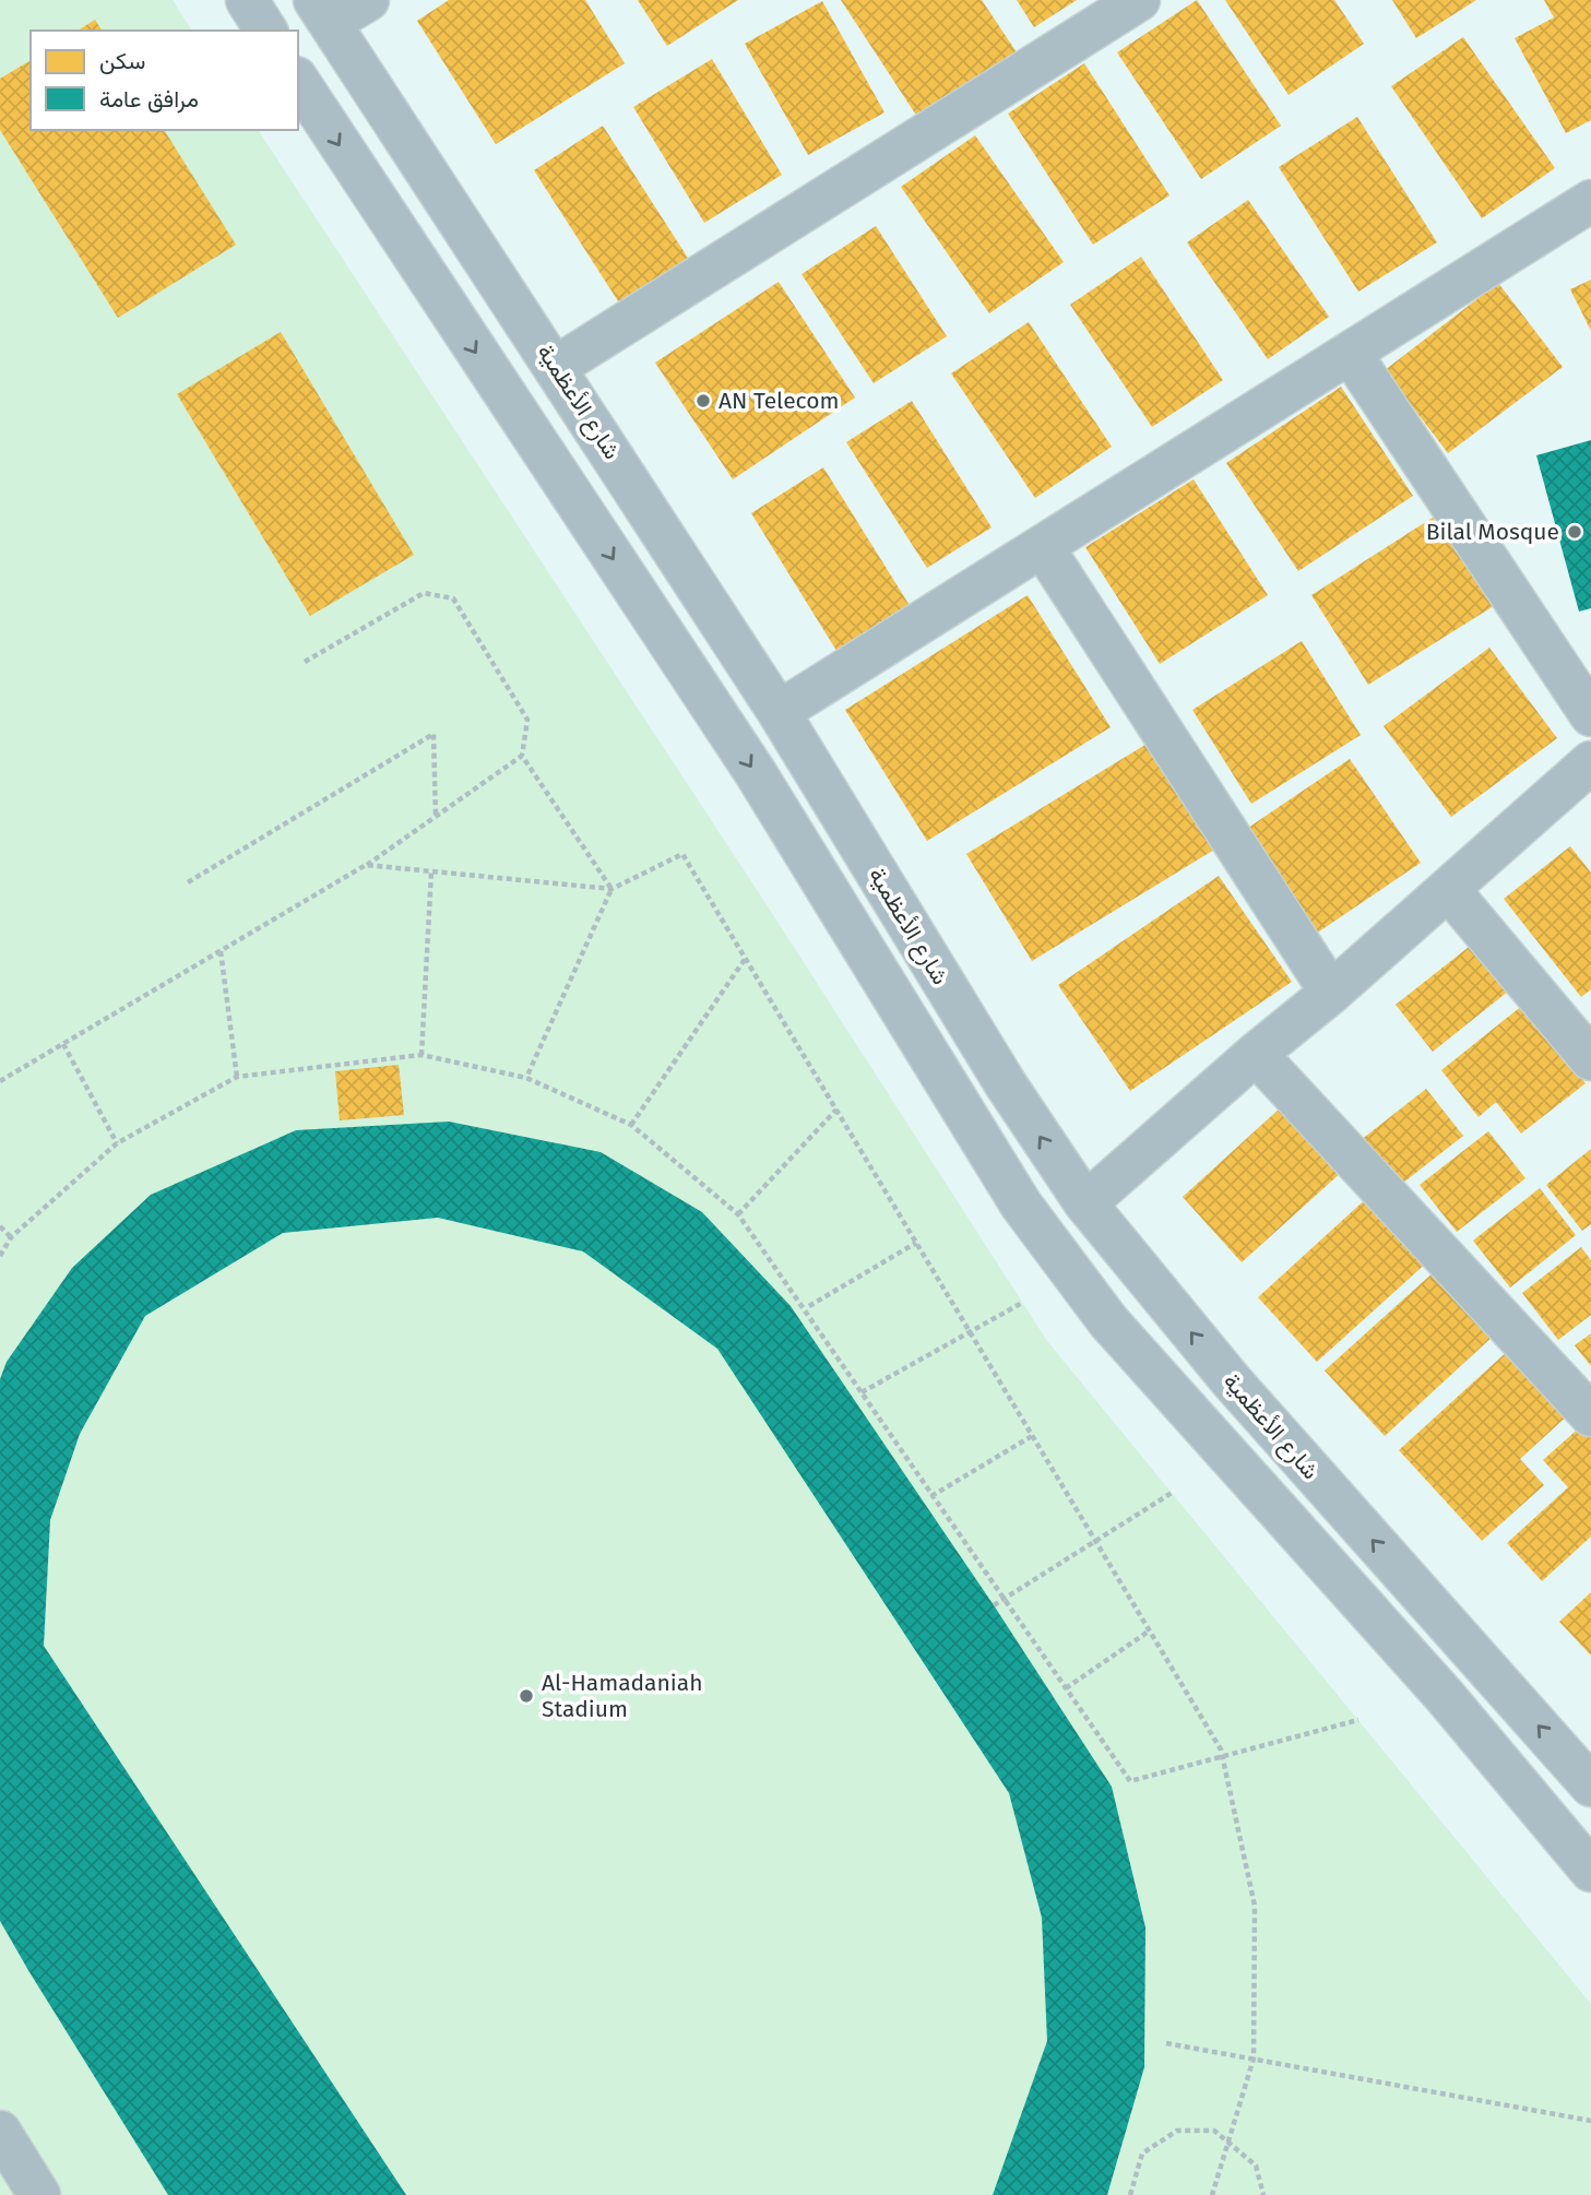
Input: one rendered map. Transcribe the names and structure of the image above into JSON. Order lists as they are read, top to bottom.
{
  "streets": {
    "street": ["شارع الأعظمية"]
  },
  "places": ["AN Telecom", "Bilal Mosque", "Al-Hamadaniah Stadium"],
  "legend": ["سكن", "مرافق عامة"]
}
